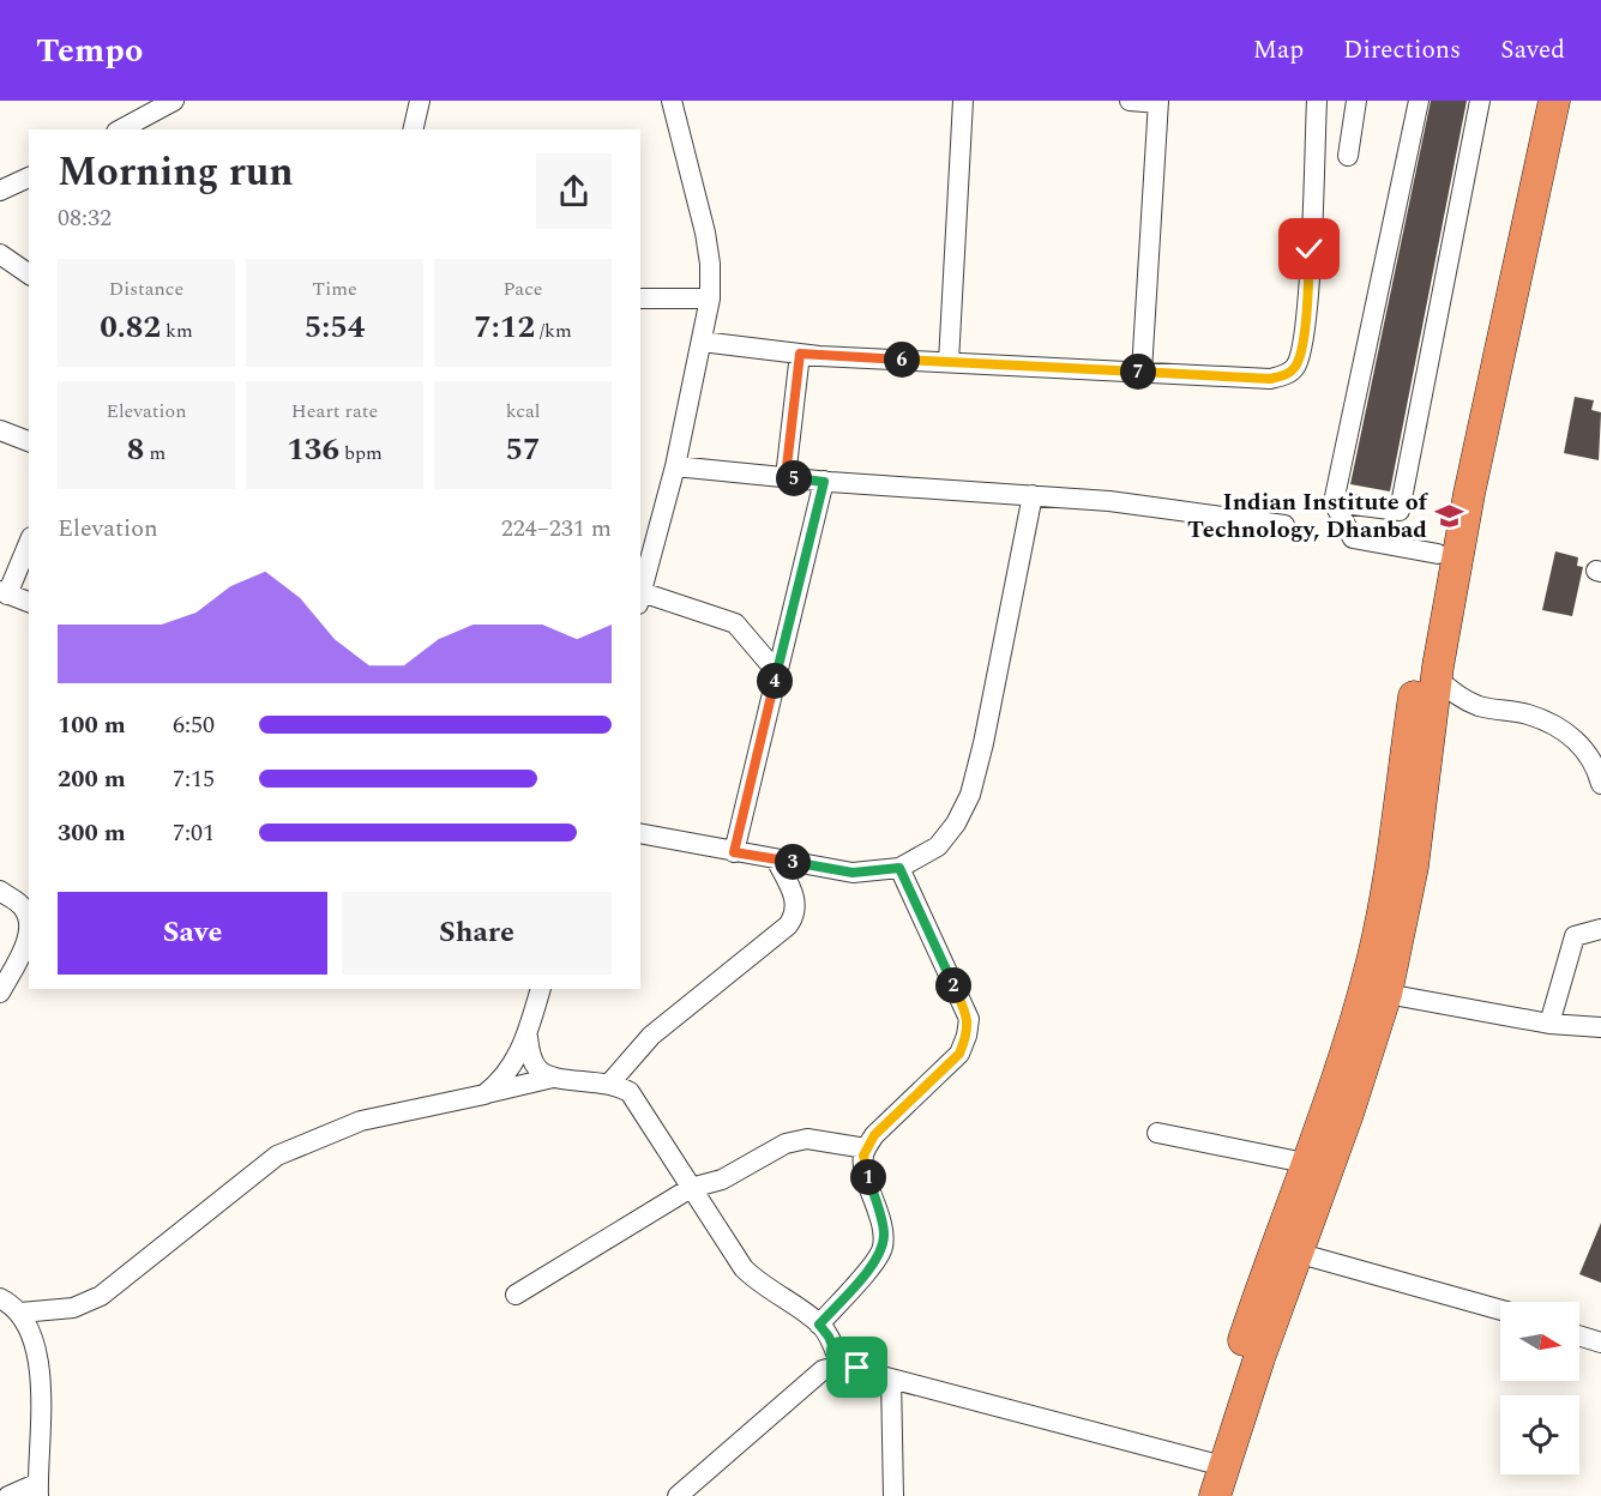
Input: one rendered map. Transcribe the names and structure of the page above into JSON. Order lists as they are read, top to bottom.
{
  "places": {
    "school or university": ["Indian Institute of Technology, Dhanbad"]
  },
  "north": "right",
  "page": {
    "header": "Tempo",
    "nav": ["Map", "Directions", "Saved"],
    "heading": ["Morning run", "08:32"],
    "stats": [
      ["Distance", "0.82 km"],
      ["Time", "5:54"],
      ["Pace", "7:12 /km"],
      ["Elevation", "8 m"],
      ["Heart rate", "136 bpm"],
      ["kcal", "57"]
    ],
    "pins": [
      "6",
      "7",
      "5",
      "4",
      "3",
      "2",
      "1"
    ],
    "chart": ["Elevation", "224–231 m"],
    "list": [
      {
        "name": "100 m",
        "note": "6:50"
      },
      {
        "name": "200 m",
        "note": "7:15"
      },
      {
        "name": "300 m",
        "note": "7:01"
      }
    ],
    "buttons": ["Save", "Share"]
  }
}
